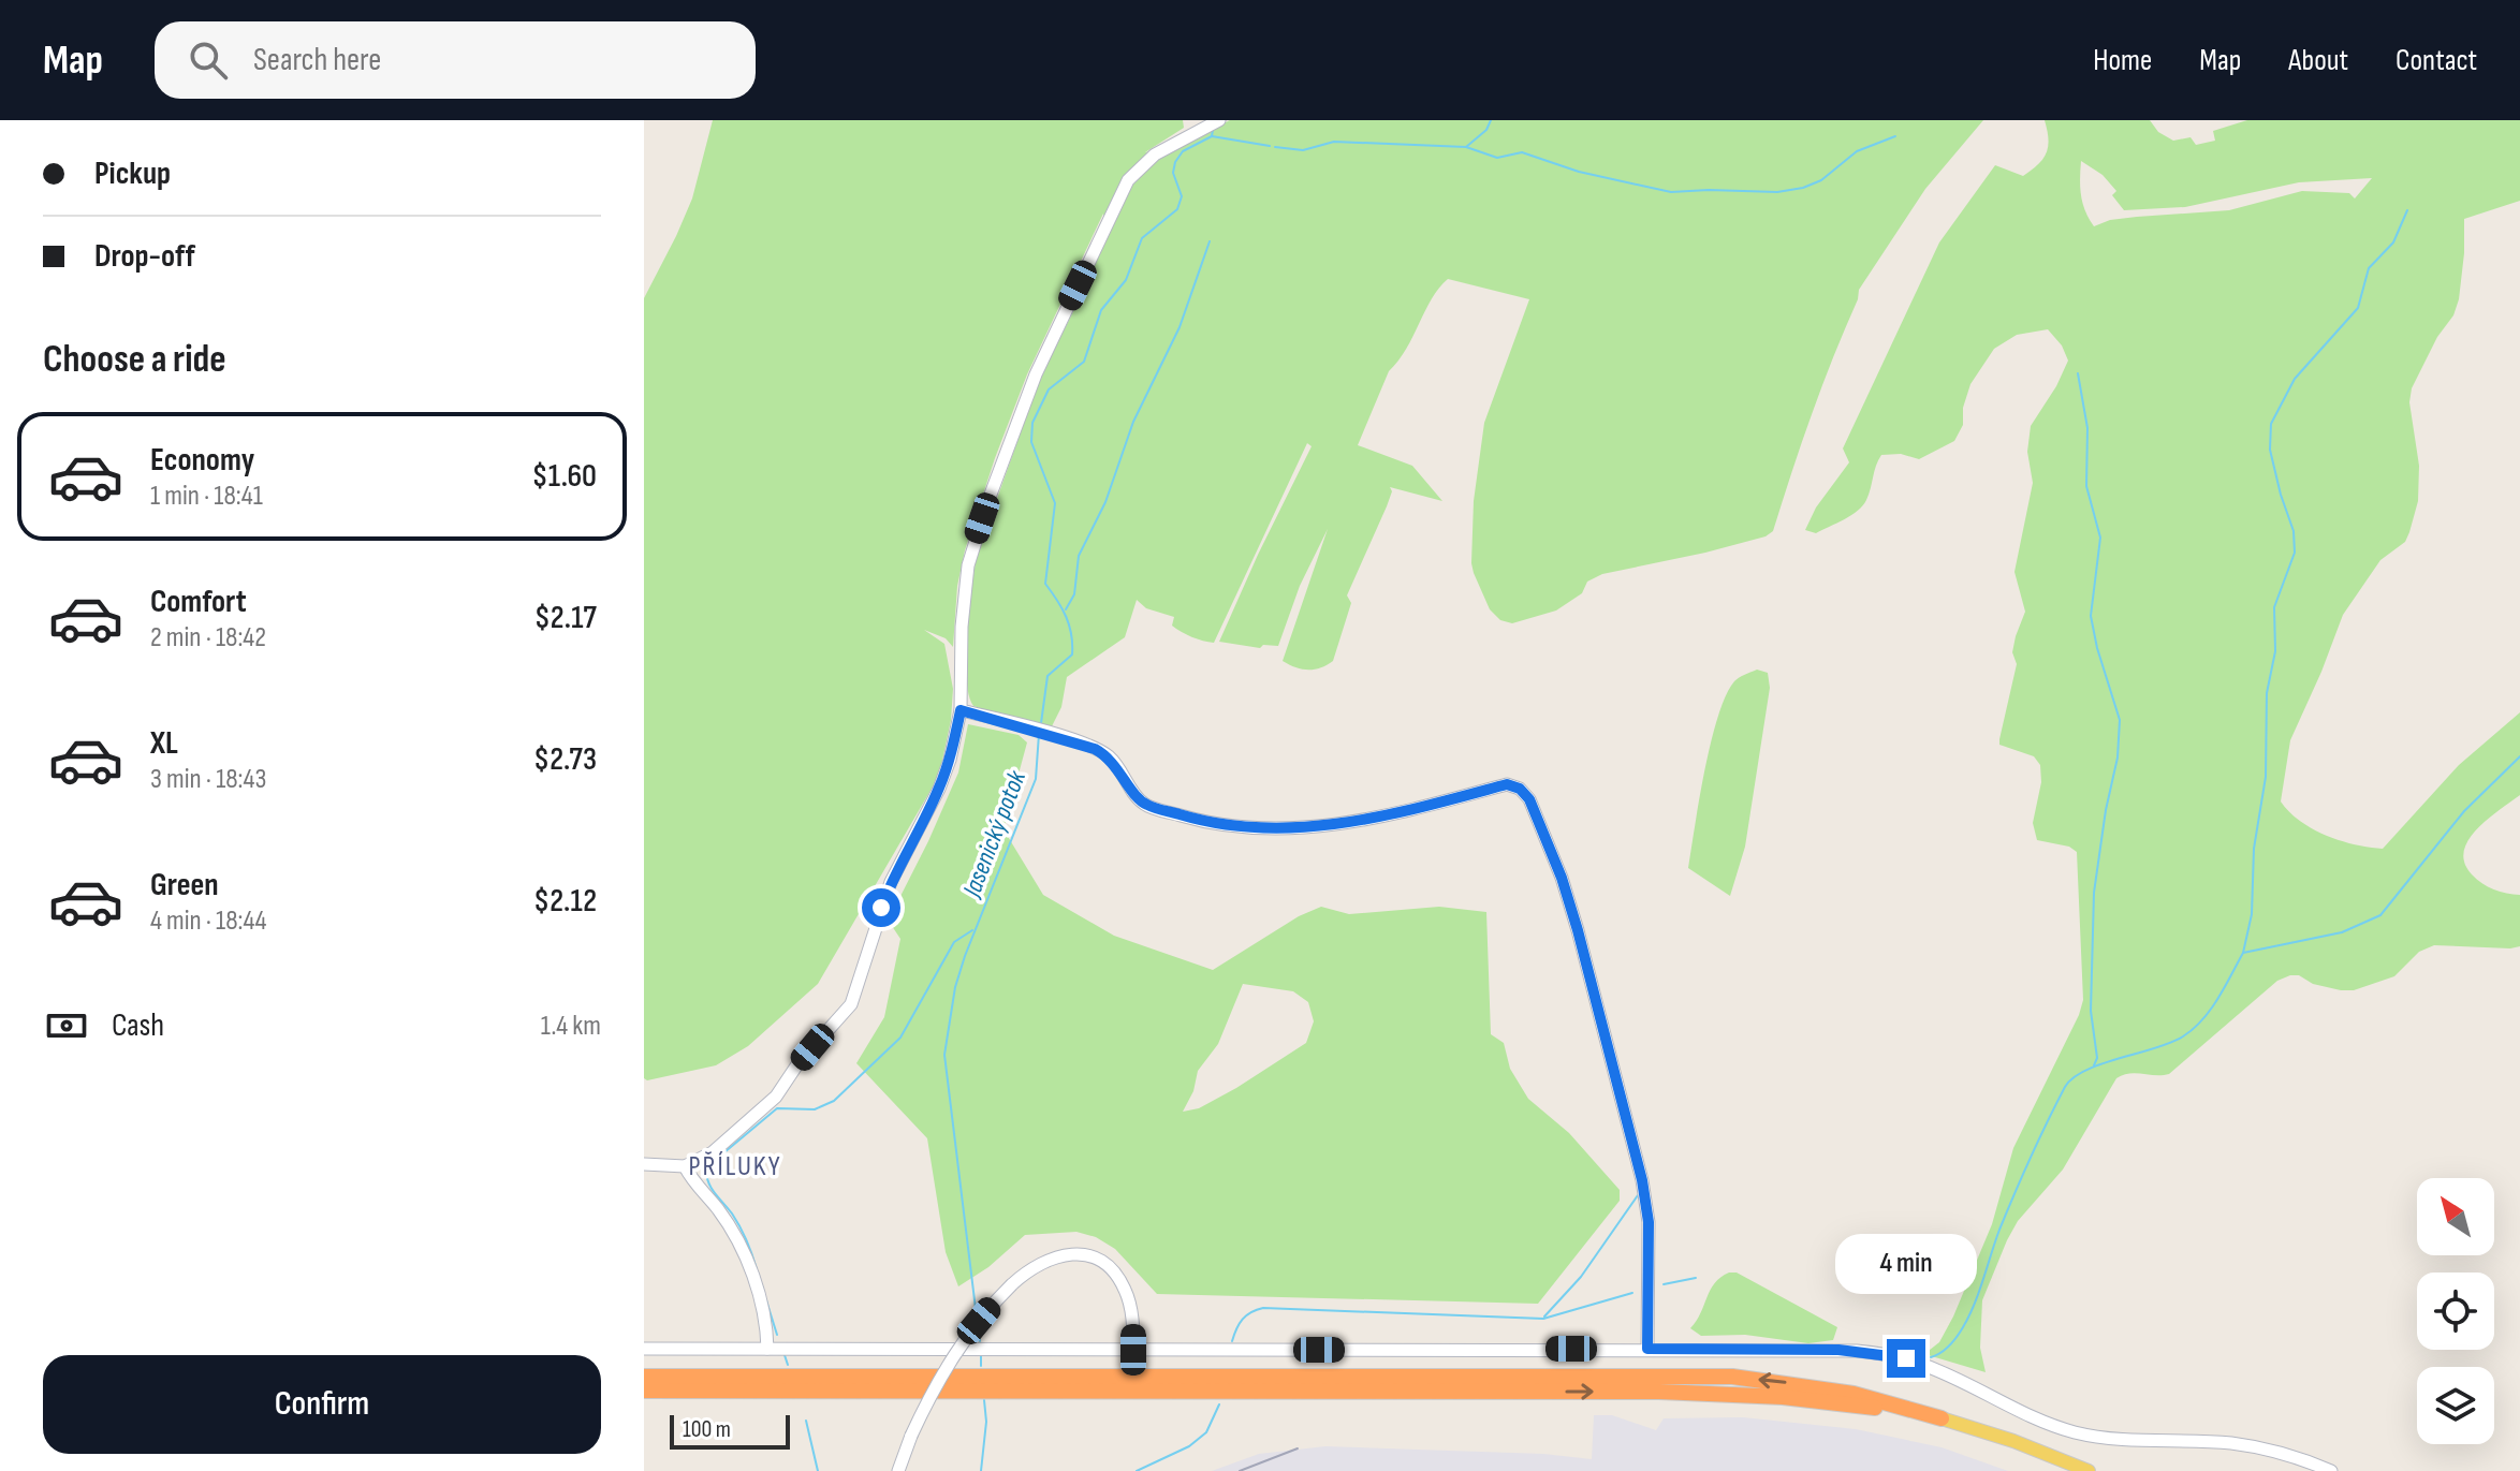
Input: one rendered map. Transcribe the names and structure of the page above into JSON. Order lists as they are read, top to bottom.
{
  "districts": ["PŘÍLUKY"],
  "water": ["Jasenický potok"],
  "scale_bar": "100 m",
  "north": "top left",
  "page": {
    "header": "Map",
    "search": "Search here",
    "nav": [
      "Home",
      "Map",
      "About",
      "Contact"
    ],
    "banner": ["Pickup", "Drop-off"],
    "heading": "Choose a ride",
    "list": [
      {
        "name": "Economy",
        "note": "1 min · 18:41",
        "value": "$1.60"
      },
      {
        "name": "Comfort",
        "note": "2 min · 18:42",
        "value": "$2.17"
      },
      {
        "name": "XL",
        "note": "3 min · 18:43",
        "value": "$2.73"
      },
      {
        "name": "Green",
        "note": "4 min · 18:44",
        "value": "$2.12"
      }
    ],
    "pay": ["Cash", "1.4 km"],
    "bubble": "4 min",
    "buttons": "Confirm",
    "scale": "100 m"
  }
}
